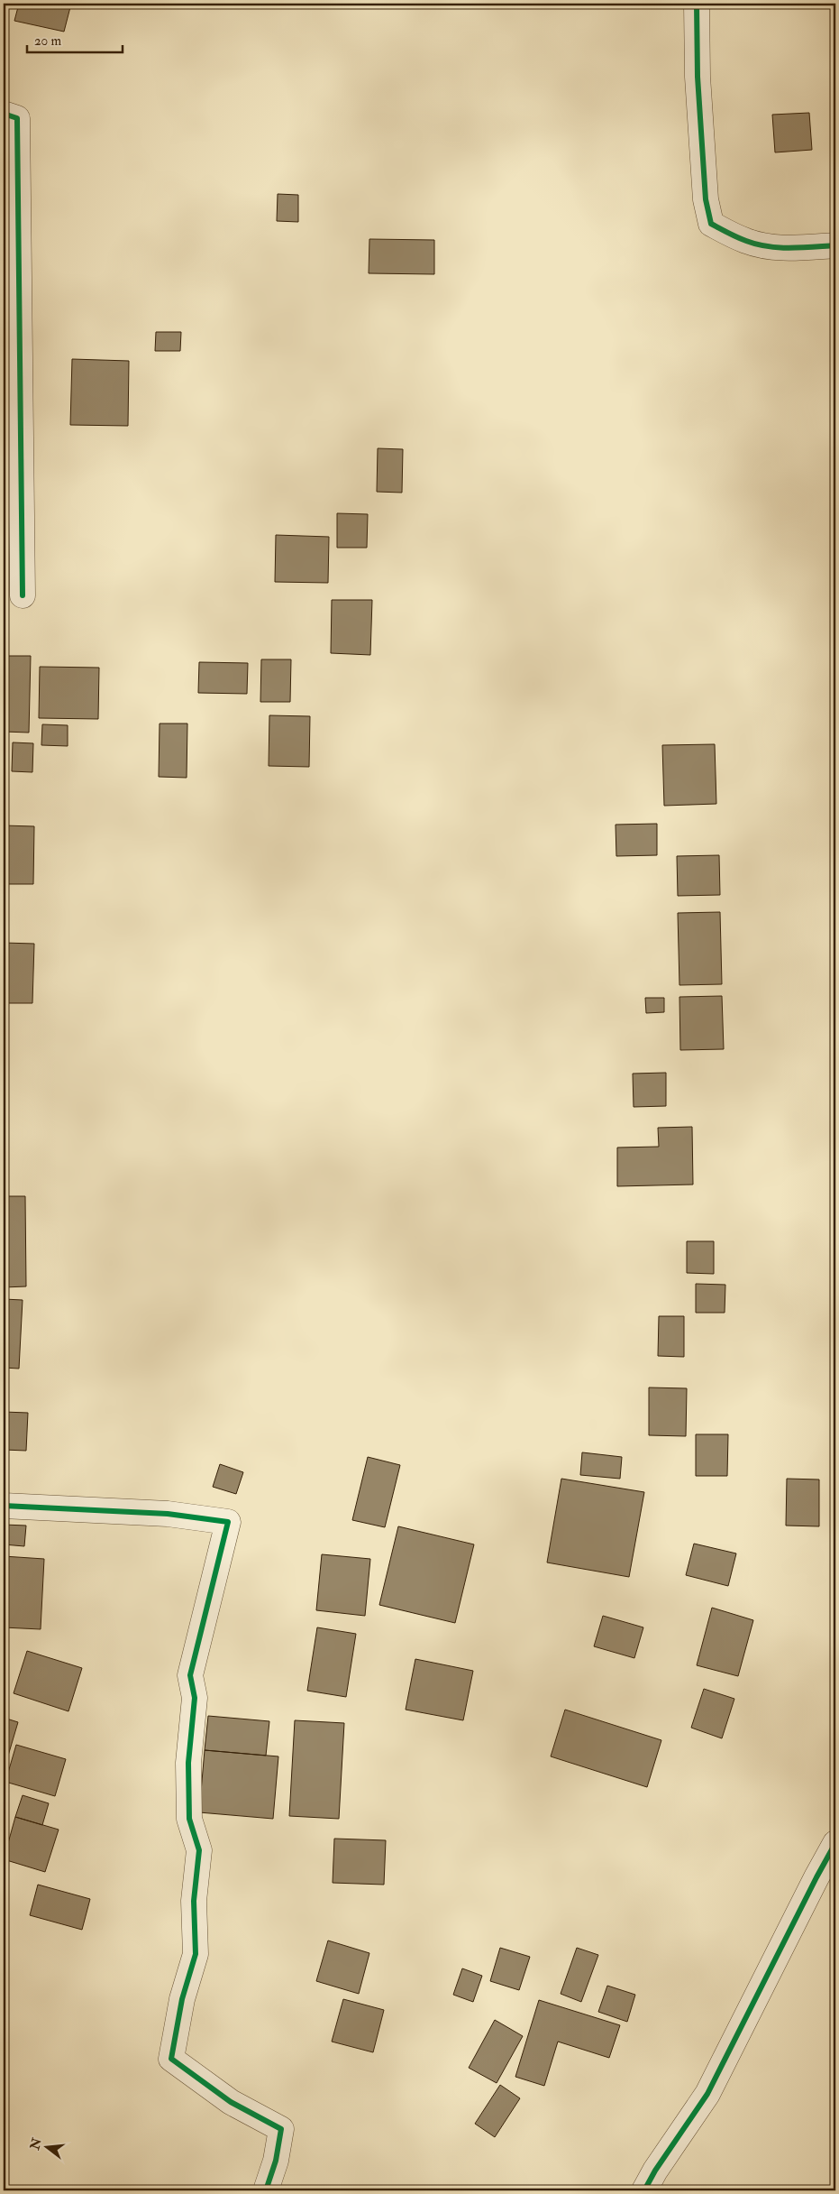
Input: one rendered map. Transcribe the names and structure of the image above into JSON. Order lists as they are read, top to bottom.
{
  "scale_bar": "20 m",
  "north": "left"
}
